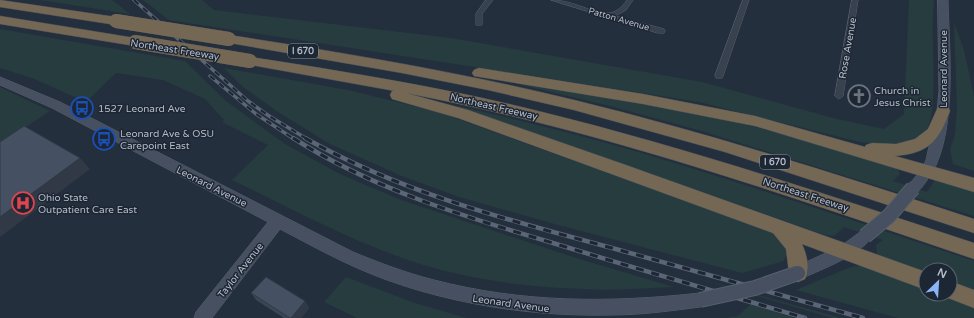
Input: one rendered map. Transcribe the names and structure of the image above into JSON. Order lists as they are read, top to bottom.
{
  "streets": {
    "highway": ["Northeast Freeway", "I 670"],
    "main road": ["Leonard Avenue", "Taylor Avenue"],
    "street": ["Patton Avenue", "Rose Avenue"]
  },
  "crossings": [
    ["Leonard Avenue", "Taylor Avenue"]
  ],
  "places": {
    "church": ["Church in Jesus Christ"],
    "bus stop": ["1527 Leonard Ave", "Leonard Ave & OSU Carepoint East"],
    "hospital": ["Ohio State Outpatient Care East"]
  },
  "north": "top right"
}
